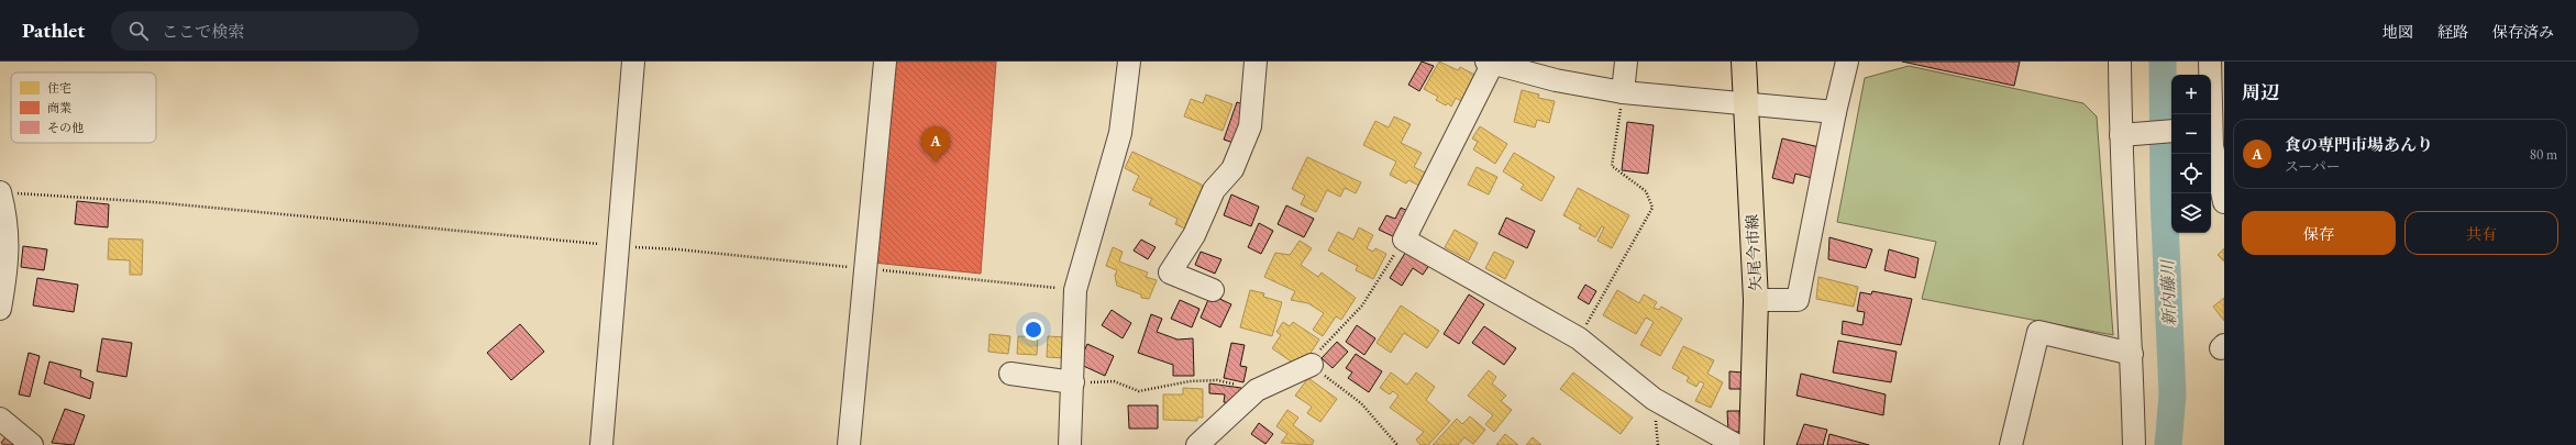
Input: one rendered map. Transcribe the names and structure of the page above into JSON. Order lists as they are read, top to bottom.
{
  "streets": {
    "main road": ["矢尾今市線"]
  },
  "water": ["新内藤川"],
  "legend": ["住宅", "商業", "その他"],
  "page": {
    "header": "Pathlet",
    "search": "ここで検索",
    "nav": ["地図", "経路", "保存済み"],
    "heading": "周辺",
    "map_buttons": ["+", "−"],
    "list": [
      {
        "mark": "A",
        "name": "食の専門市場あんり",
        "note": "スーパー",
        "value": "80 m"
      }
    ],
    "pins": "A",
    "buttons": ["保存", "共有"]
  }
}
